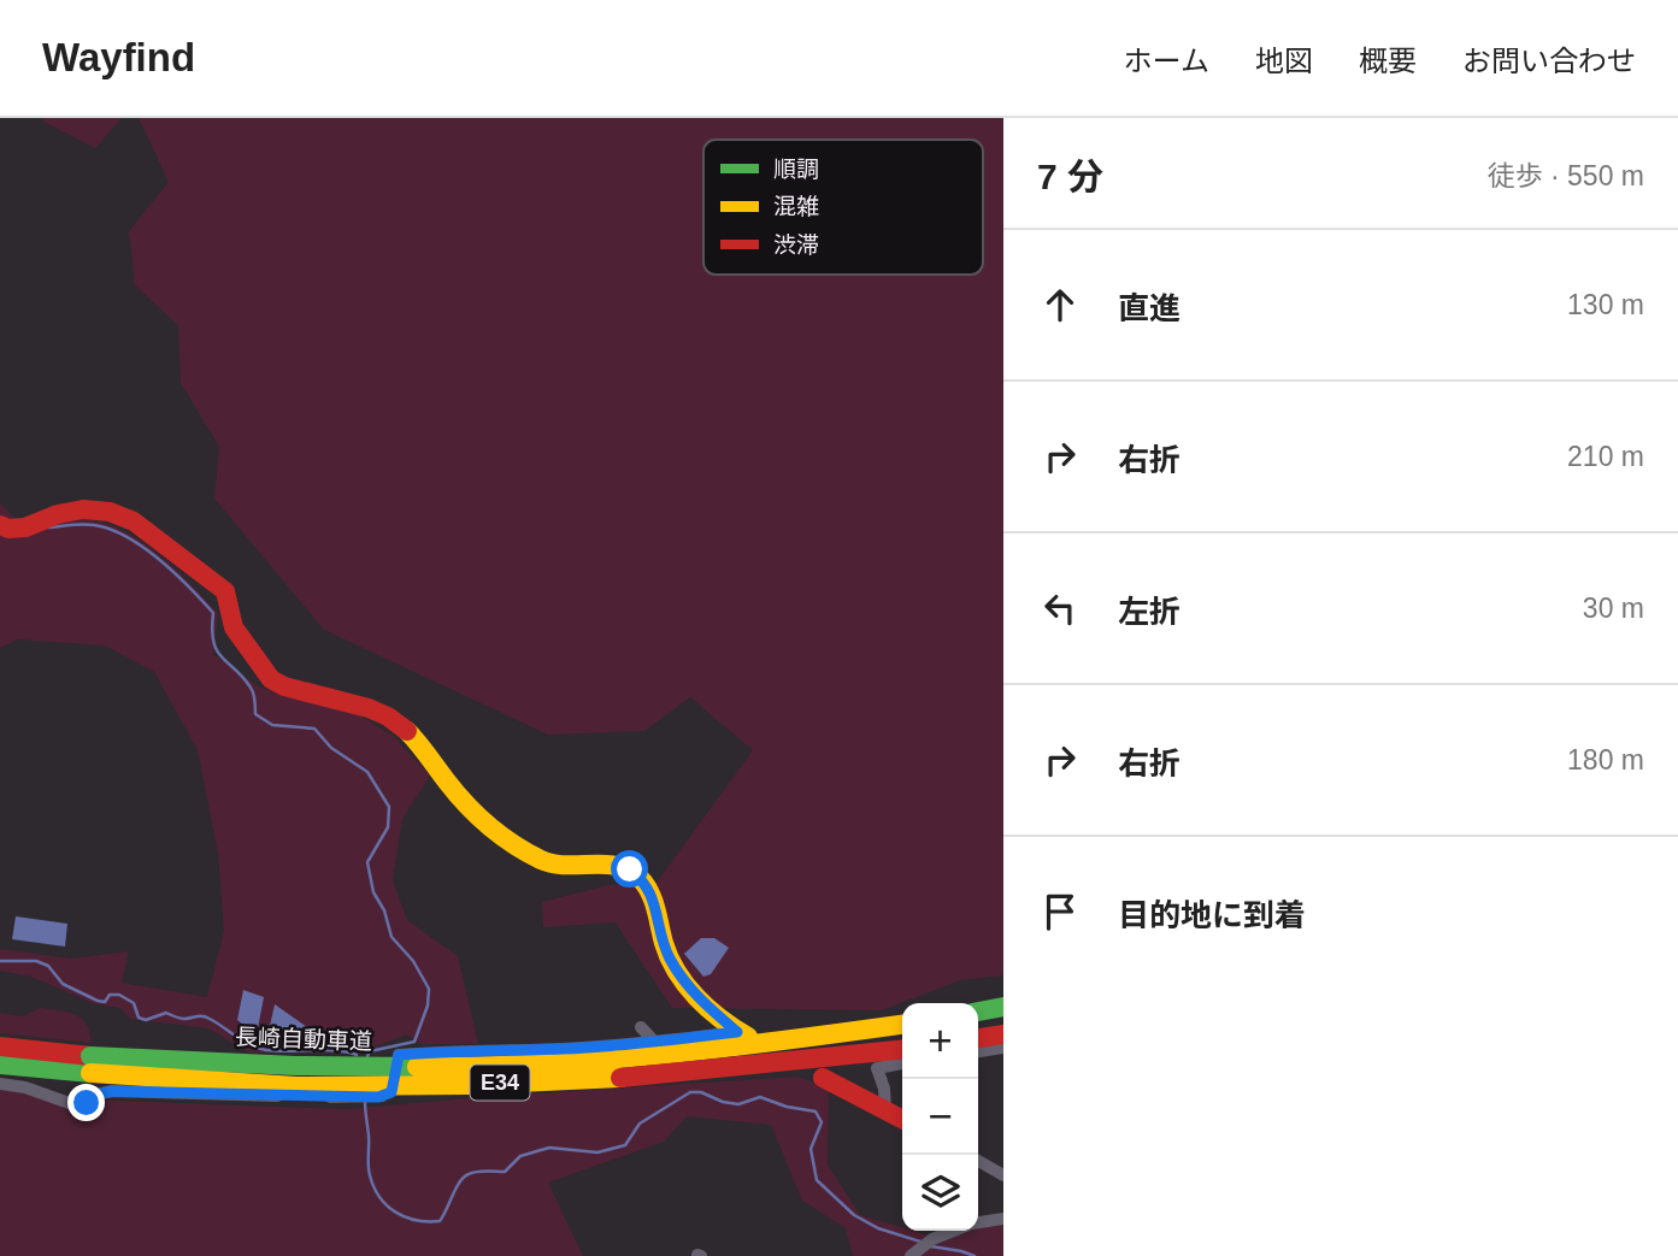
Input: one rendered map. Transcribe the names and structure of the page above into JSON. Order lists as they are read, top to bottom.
{
  "streets": {
    "main road": ["長崎自動車道", "E34"]
  },
  "legend": ["順調", "混雑", "渋滞"],
  "page": {
    "header": "Wayfind",
    "nav": [
      "ホーム",
      "地図",
      "概要",
      "お問い合わせ"
    ],
    "heading": ["7 分", "徒歩 · 550 m"],
    "list": [
      ["直進", "130 m"],
      ["右折", "210 m"],
      ["左折", "30 m"],
      ["右折", "180 m"],
      "目的地に到着"
    ],
    "map_buttons": ["+", "−"]
  }
}
